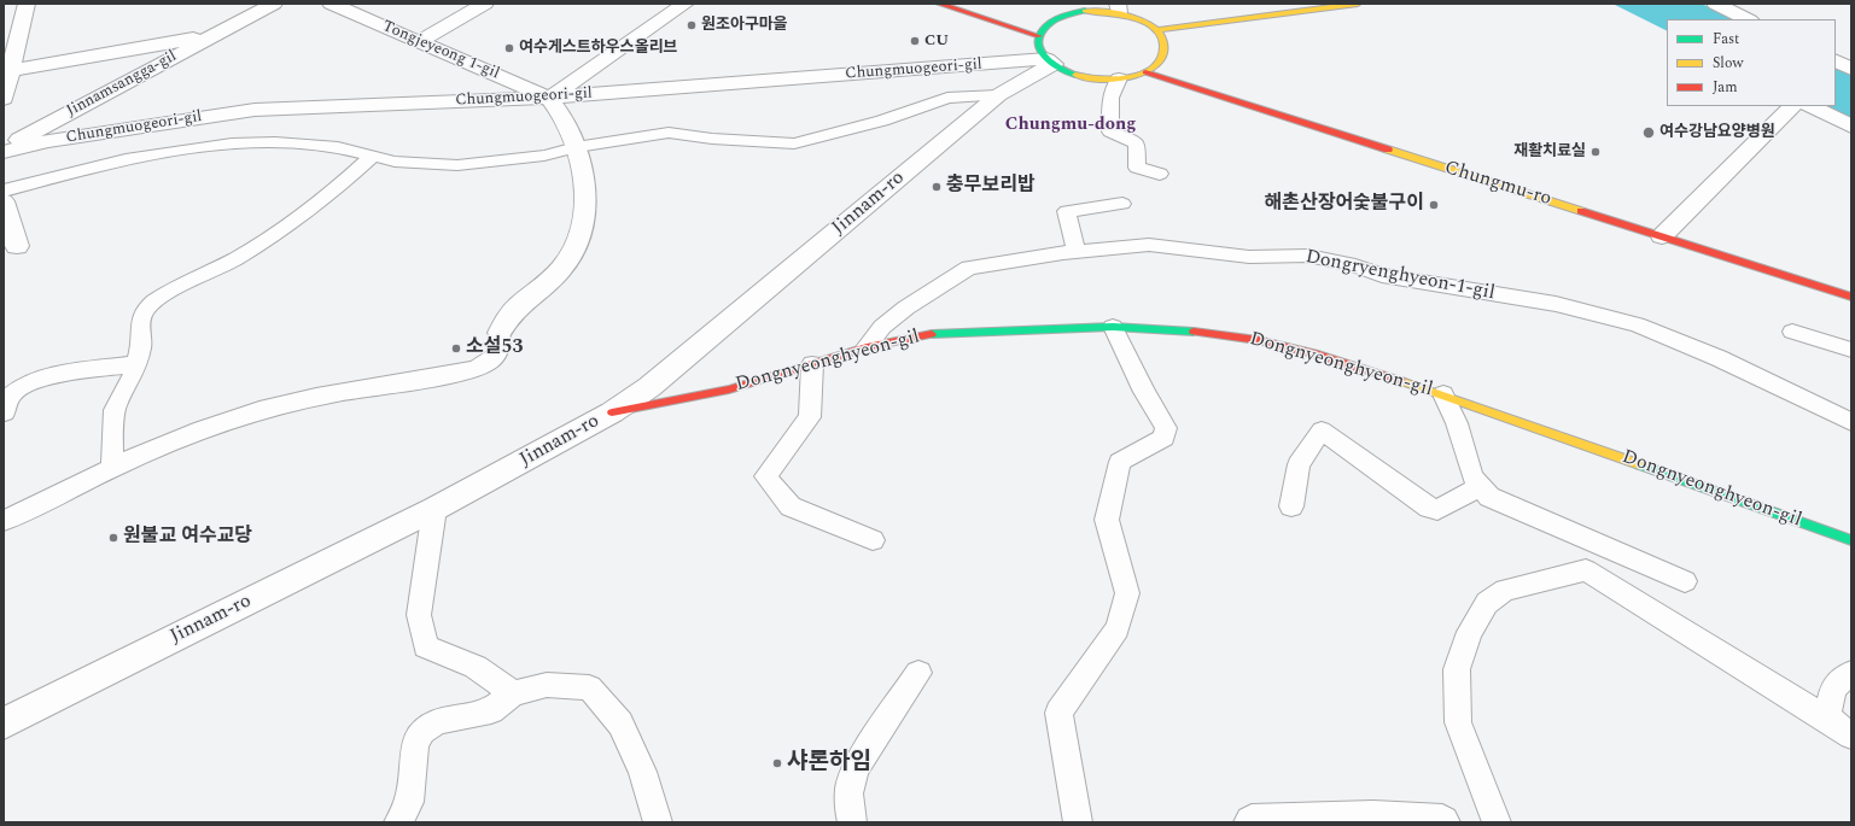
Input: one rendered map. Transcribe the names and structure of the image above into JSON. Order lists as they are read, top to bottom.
{
  "streets": {
    "street": [
      "Tongjeyeong 1-gil",
      "Chungmuogeori-gil",
      "Jinnamsangga-gil",
      "Chungmu-ro",
      "Jinnam-ro",
      "Dongnyeonghyeon-gil"
    ],
    "lane": ["Dongryenghyeon-1-gil"]
  },
  "crossings": [
    ["Tongjeyeong 1-gil", "Chungmuogeori-gil"],
    ["Chungmuogeori-gil", "Jinnamsangga-gil"],
    ["Chungmuogeori-gil", "Chungmu-ro"],
    ["Chungmuogeori-gil", "Jinnam-ro"],
    ["Chungmu-ro", "Jinnam-ro"],
    ["Jinnam-ro", "Dongnyeonghyeon-gil"],
    ["Dongryenghyeon-1-gil", "Dongnyeonghyeon-gil"]
  ],
  "districts": ["Chungmu-dong"],
  "places": [
    "원조아구마을",
    "CU",
    "여수게스트하우스올리브",
    "여수강남요양병원",
    "재활치료실",
    "충무보리밥",
    "해촌산장어숯불구이",
    "소설53",
    "원불교 여수교당",
    "샤론하임"
  ],
  "legend": ["Fast", "Slow", "Jam"]
}
